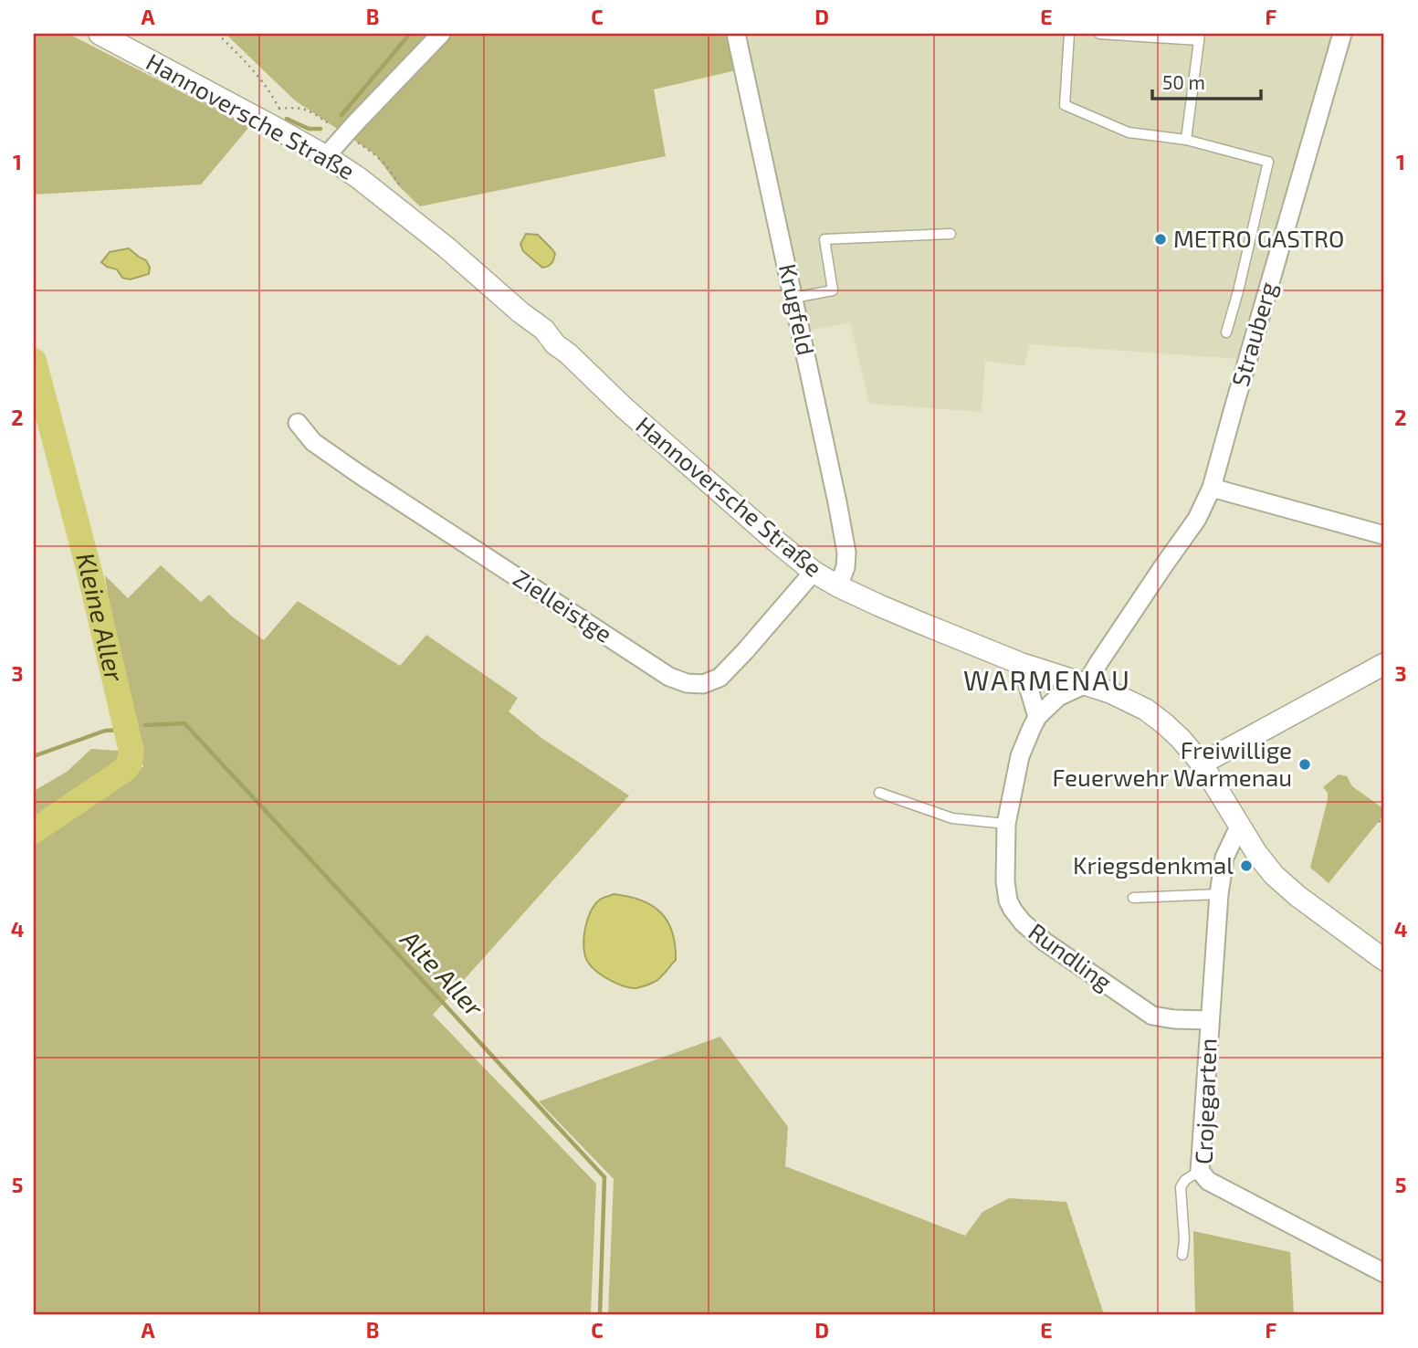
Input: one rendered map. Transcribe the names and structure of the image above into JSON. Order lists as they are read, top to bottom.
{
  "streets": {
    "street": [
      "Hannoversche Straße",
      "Krugfeld",
      "Strauberg",
      "Zielleistge",
      "Rundling",
      "Crojegarten"
    ]
  },
  "crossings": [
    ["Hannoversche Straße", "Krugfeld"],
    ["Hannoversche Straße", "Strauberg"],
    ["Hannoversche Straße", "Zielleistge"],
    ["Hannoversche Straße", "Rundling"],
    ["Hannoversche Straße", "Crojegarten"],
    ["Strauberg", "Rundling"],
    ["Rundling", "Crojegarten"]
  ],
  "districts": ["WARMENAU"],
  "water": ["Kleine Aller", "Alte Aller"],
  "places": ["METRO GASTRO", "Freiwillige Feuerwehr Warmenau", "Kriegsdenkmal"],
  "scale_bar": "50 m",
  "grid": {
    "columns": [
      "A",
      "B",
      "C",
      "D",
      "E",
      "F"
    ],
    "rows": [
      "1",
      "2",
      "3",
      "4",
      "5"
    ]
  }
}
